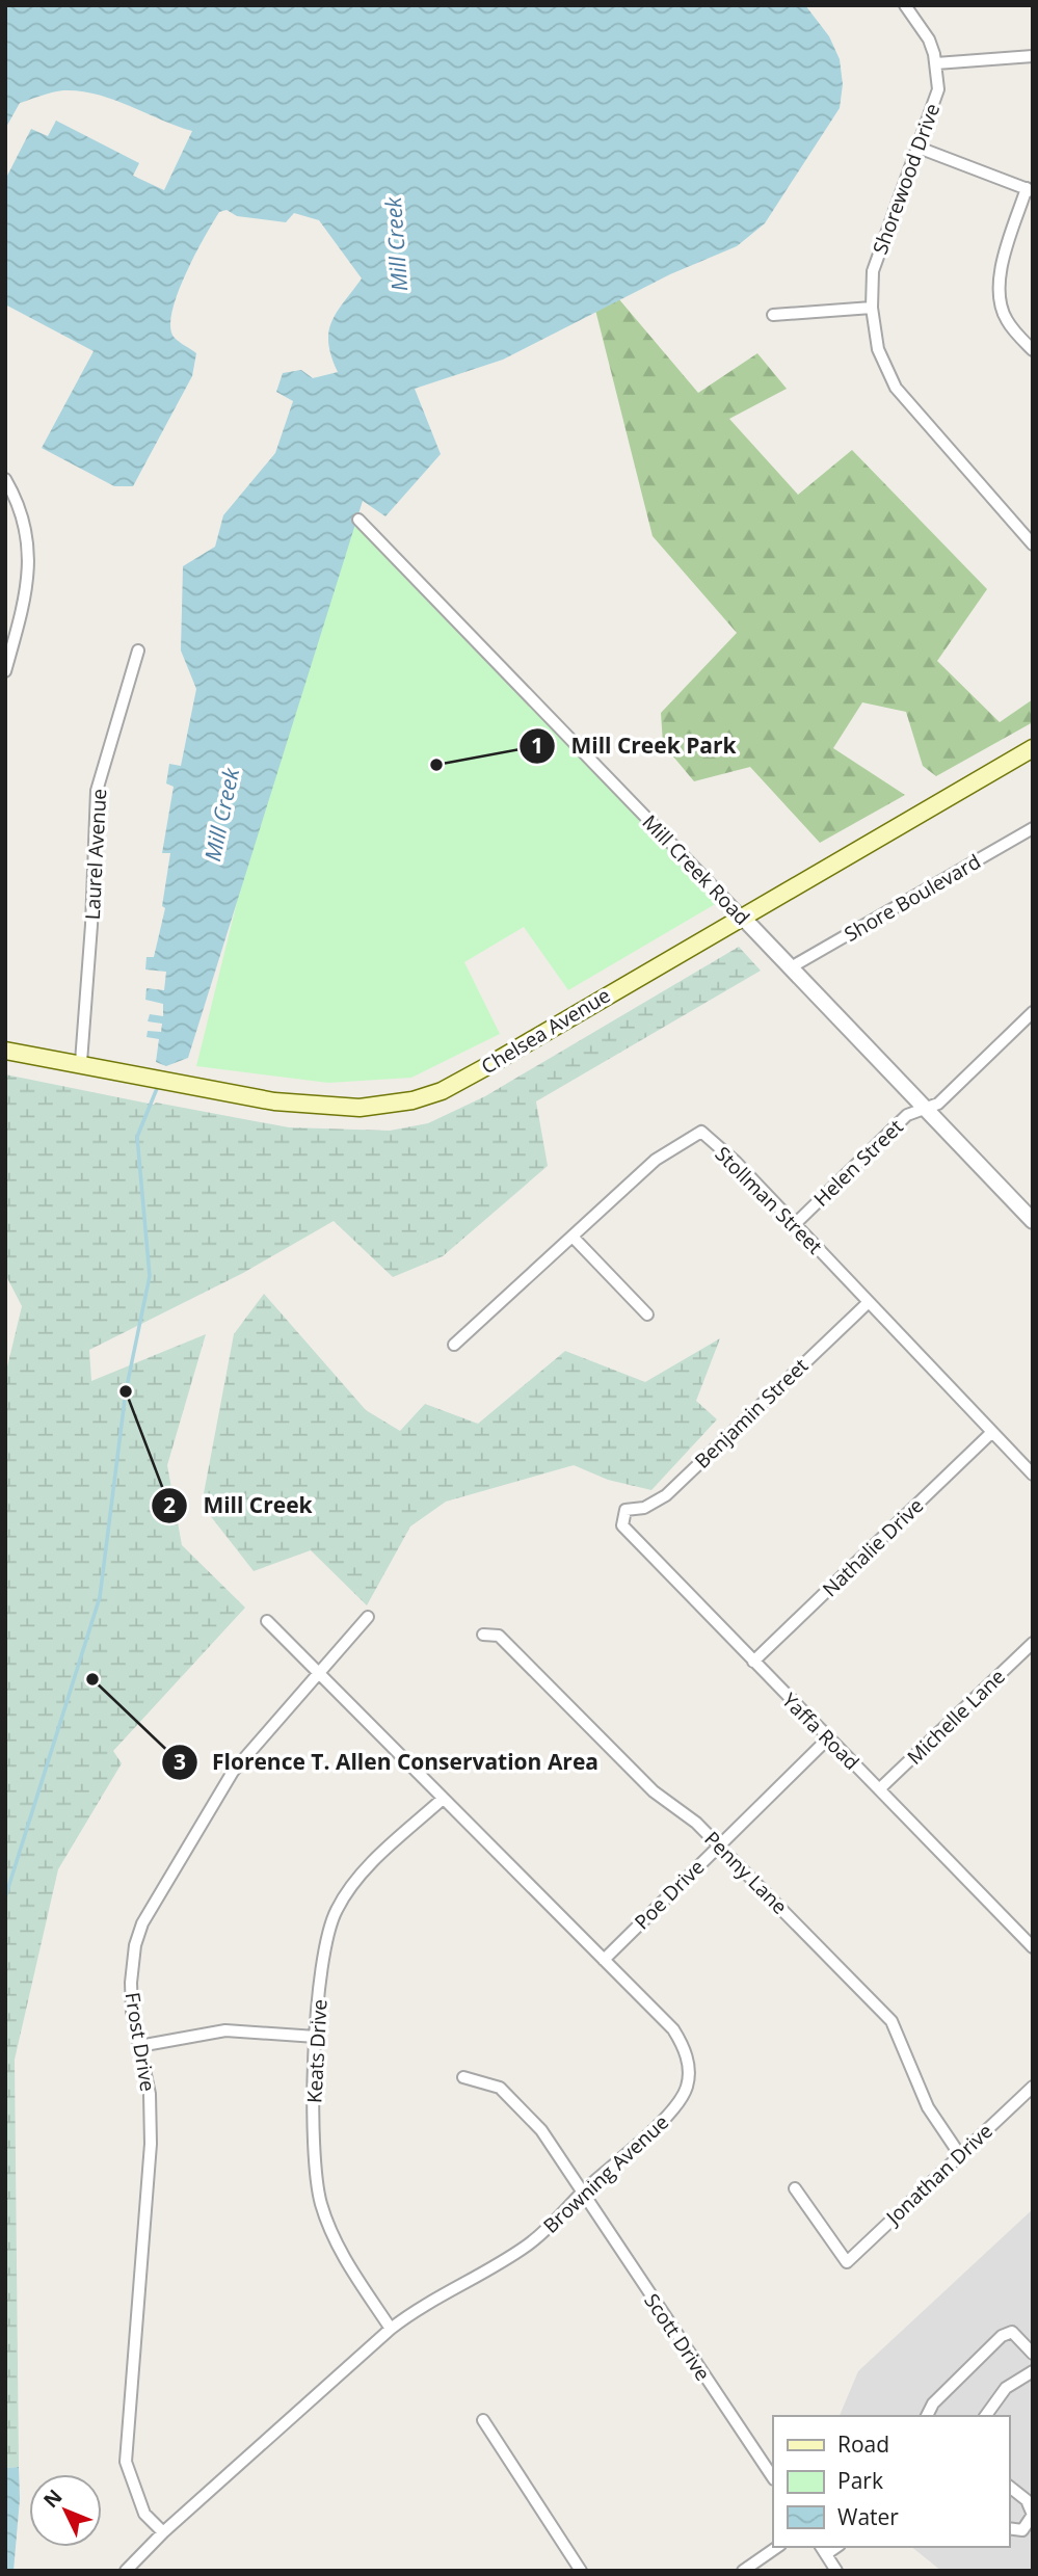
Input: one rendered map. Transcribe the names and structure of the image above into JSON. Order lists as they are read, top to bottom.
{
  "streets": {
    "main road": ["Chelsea Avenue"],
    "street": [
      "Shorewood Drive",
      "Laurel Avenue",
      "Mill Creek Road",
      "Shore Boulevard",
      "Helen Street",
      "Stollman Street",
      "Benjamin Street",
      "Nathalie Drive",
      "Michelle Lane",
      "Yaffa Road",
      "Penny Lane",
      "Poe Drive",
      "Frost Drive",
      "Keats Drive",
      "Browning Avenue",
      "Jonathan Drive",
      "Scott Drive"
    ]
  },
  "crossings": [
    ["Laurel Avenue", "Chelsea Avenue"],
    ["Mill Creek Road", "Shore Boulevard"],
    ["Mill Creek Road", "Chelsea Avenue"],
    ["Mill Creek Road", "Helen Street"],
    ["Helen Street", "Stollman Street"],
    ["Stollman Street", "Benjamin Street"],
    ["Stollman Street", "Nathalie Drive"],
    ["Benjamin Street", "Yaffa Road"],
    ["Nathalie Drive", "Yaffa Road"],
    ["Michelle Lane", "Yaffa Road"],
    ["Yaffa Road", "Poe Drive"],
    ["Penny Lane", "Poe Drive"],
    ["Penny Lane", "Jonathan Drive"],
    ["Poe Drive", "Browning Avenue"],
    ["Frost Drive", "Browning Avenue"],
    ["Keats Drive", "Browning Avenue"],
    ["Browning Avenue", "Scott Drive"]
  ],
  "water": ["Mill Creek"],
  "places": ["Mill Creek Park", "Mill Creek", "Florence T. Allen Conservation Area"],
  "legend": ["Road", "Park", "Water"],
  "north": "top left"
}
